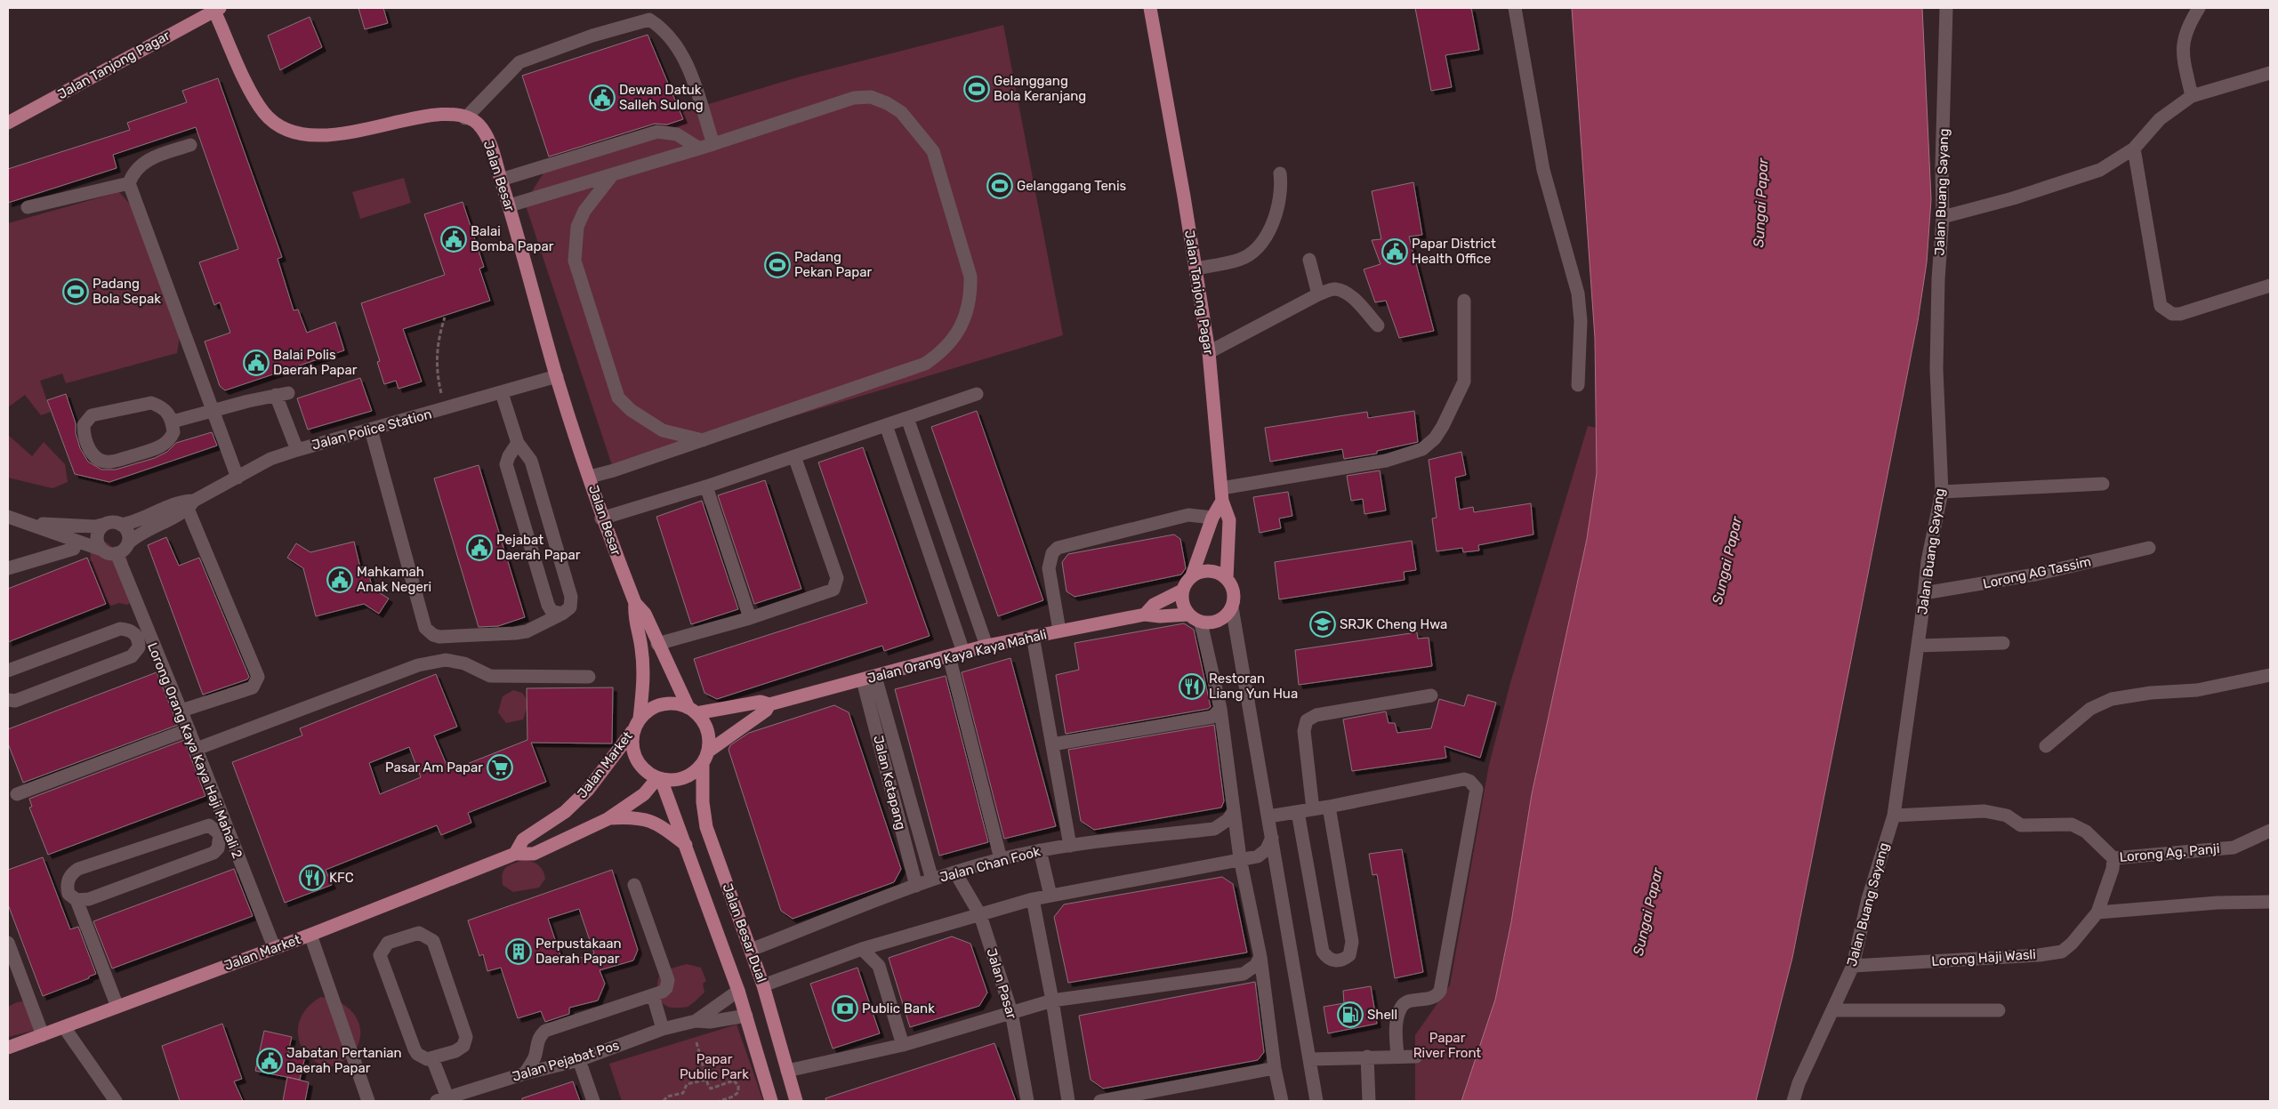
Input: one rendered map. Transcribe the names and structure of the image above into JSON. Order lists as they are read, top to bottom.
{
  "streets": {
    "main road": [
      "Jalan Tanjong Pagar",
      "Jalan Besar",
      "Jalan Orang Kaya Kaya Mahali",
      "Jalan Market",
      "Jalan Besar Dual"
    ],
    "street": [
      "Jalan Buang Sayang",
      "Jalan Police Station",
      "Lorong AG Tassim",
      "Lorong Orang Kaya Kaya Haji Mahali 2",
      "Jalan Ketapang",
      "Lorong Ag. Panji",
      "Jalan Chan Fook",
      "Lorong Haji Wasli",
      "Jalan Pasar",
      "Jalan Pejabat Pos"
    ]
  },
  "crossings": [
    ["Jalan Tanjong Pagar", "Jalan Orang Kaya Kaya Mahali"],
    ["Jalan Besar", "Jalan Police Station"],
    ["Jalan Besar", "Jalan Orang Kaya Kaya Mahali"],
    ["Jalan Besar", "Jalan Market"],
    ["Jalan Besar", "Jalan Besar Dual"],
    ["Jalan Buang Sayang", "Lorong AG Tassim"],
    ["Jalan Buang Sayang", "Lorong Ag. Panji"],
    ["Jalan Buang Sayang", "Lorong Haji Wasli"],
    ["Jalan Police Station", "Lorong Orang Kaya Kaya Haji Mahali 2"],
    ["Jalan Orang Kaya Kaya Mahali", "Jalan Market"],
    ["Jalan Orang Kaya Kaya Mahali", "Jalan Ketapang"],
    ["Jalan Orang Kaya Kaya Mahali", "Jalan Besar Dual"],
    ["Lorong Orang Kaya Kaya Haji Mahali 2", "Jalan Market"],
    ["Jalan Market", "Jalan Besar Dual"],
    ["Jalan Ketapang", "Jalan Chan Fook"],
    ["Jalan Chan Fook", "Jalan Besar Dual"],
    ["Jalan Chan Fook", "Jalan Pasar"],
    ["Jalan Besar Dual", "Jalan Pejabat Pos"]
  ],
  "water": ["Sungai Papar"],
  "parks": ["Papar River Front", "Papar Public Park"],
  "places": {
    "sports": [
      "Gelanggang Bola Keranjang",
      "Gelanggang Tenis",
      "Padang Pekan Papar",
      "Padang Bola Sepak"
    ],
    "public building": [
      "Dewan Datuk Salleh Sulong",
      "Balai Bomba Papar",
      "Papar District Health Office",
      "Balai Polis Daerah Papar",
      "Pejabat Daerah Papar",
      "Mahkamah Anak Negeri",
      "Jabatan Pertanian Daerah Papar"
    ],
    "school or university": ["SRJK Cheng Hwa"],
    "restaurant": ["Restoran Liang Yun Hua", "KFC"],
    "supermarket": ["Pasar Am Papar"],
    "building": ["Perpustakaan Daerah Papar"],
    "bank": ["Public Bank"],
    "fuel station": ["Shell"]
  }
}
